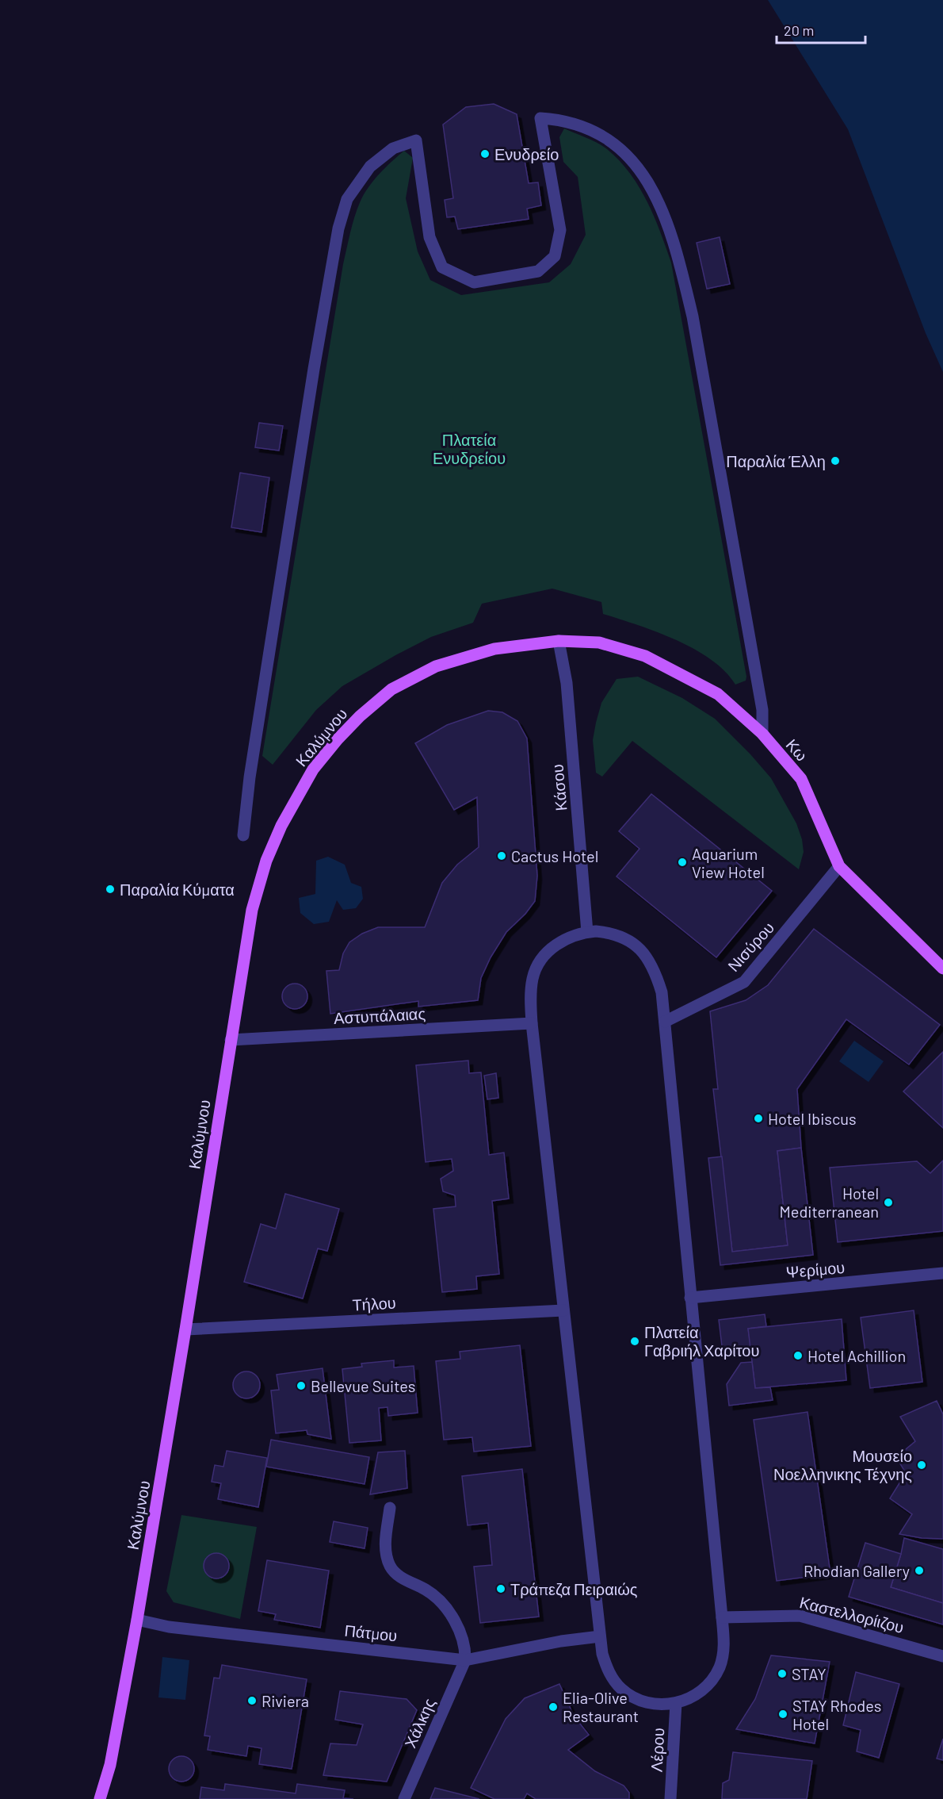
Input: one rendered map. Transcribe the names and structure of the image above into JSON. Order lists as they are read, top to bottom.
{
  "streets": {
    "main road": ["Καλύμνου", "Κω"],
    "street": [
      "Κάσου",
      "Νισύρου",
      "Αστυπάλαιας",
      "Ψερίμου",
      "Τήλου",
      "Καστελλορίιζου",
      "Πάτμου",
      "Χάλκης",
      "Λέρου"
    ]
  },
  "crossings": [
    ["Καλύμνου", "Κω"],
    ["Καλύμνου", "Κάσου"],
    ["Καλύμνου", "Αστυπάλαιας"],
    ["Καλύμνου", "Τήλου"],
    ["Καλύμνου", "Πάτμου"],
    ["Κω", "Κάσου"],
    ["Κω", "Νισύρου"],
    ["Πάτμου", "Χάλκης"]
  ],
  "parks": ["Πλατεία Ενυδρείου"],
  "places": [
    "Ενυδρείο",
    "Παραλία Έλλη",
    "Cactus Hotel",
    "Aquarium View Hotel",
    "Παραλία Κύματα",
    "Hotel Ibiscus",
    "Hotel Mediterranean",
    "Πλατεία Γαβριήλ Χαρίτου",
    "Hotel Achillion",
    "Bellevue Suites",
    "Μουσείο Νοελληνικης Τέχνης",
    "Rhodian Gallery",
    "Τράπεζα Πειραιώς",
    "STAY",
    "Riviera",
    "Elia-Olive Restaurant",
    "STAY Rhodes Hotel"
  ],
  "scale_bar": "20 m"
}
